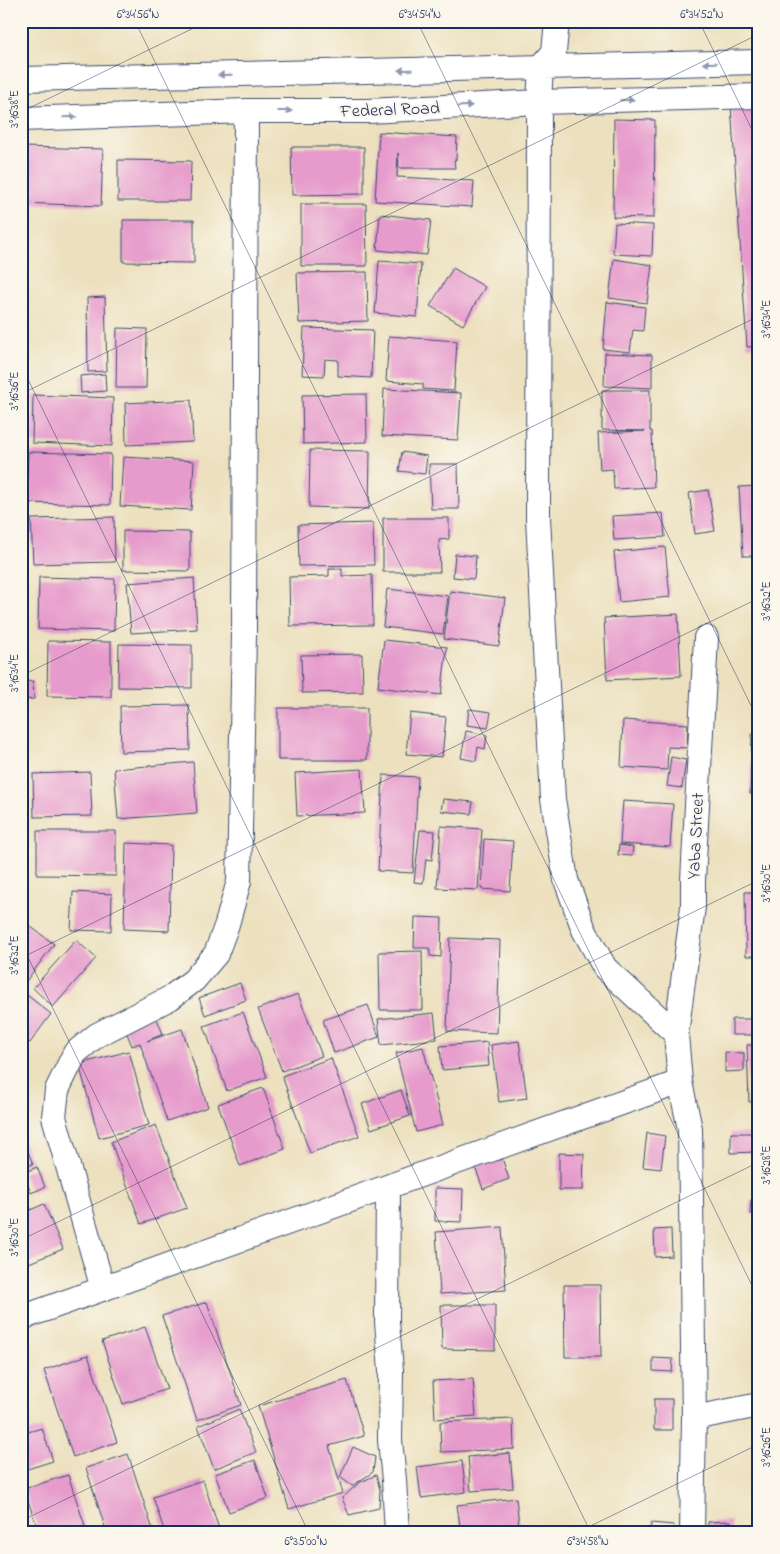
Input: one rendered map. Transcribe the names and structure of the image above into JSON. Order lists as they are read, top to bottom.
{
  "streets": {
    "street": ["Federal Road", "Yaba Street"]
  },
  "coordinates": [
    "6°34'56\"N",
    "6°34'54\"N",
    "6°34'52\"N",
    "3°16'38\"E",
    "3°16'34\"E",
    "3°16'36\"E",
    "3°16'32\"E",
    "3°16'30\"E",
    "3°16'28\"E",
    "3°16'26\"E",
    "6°35'00\"N",
    "6°34'58\"N"
  ]
}
